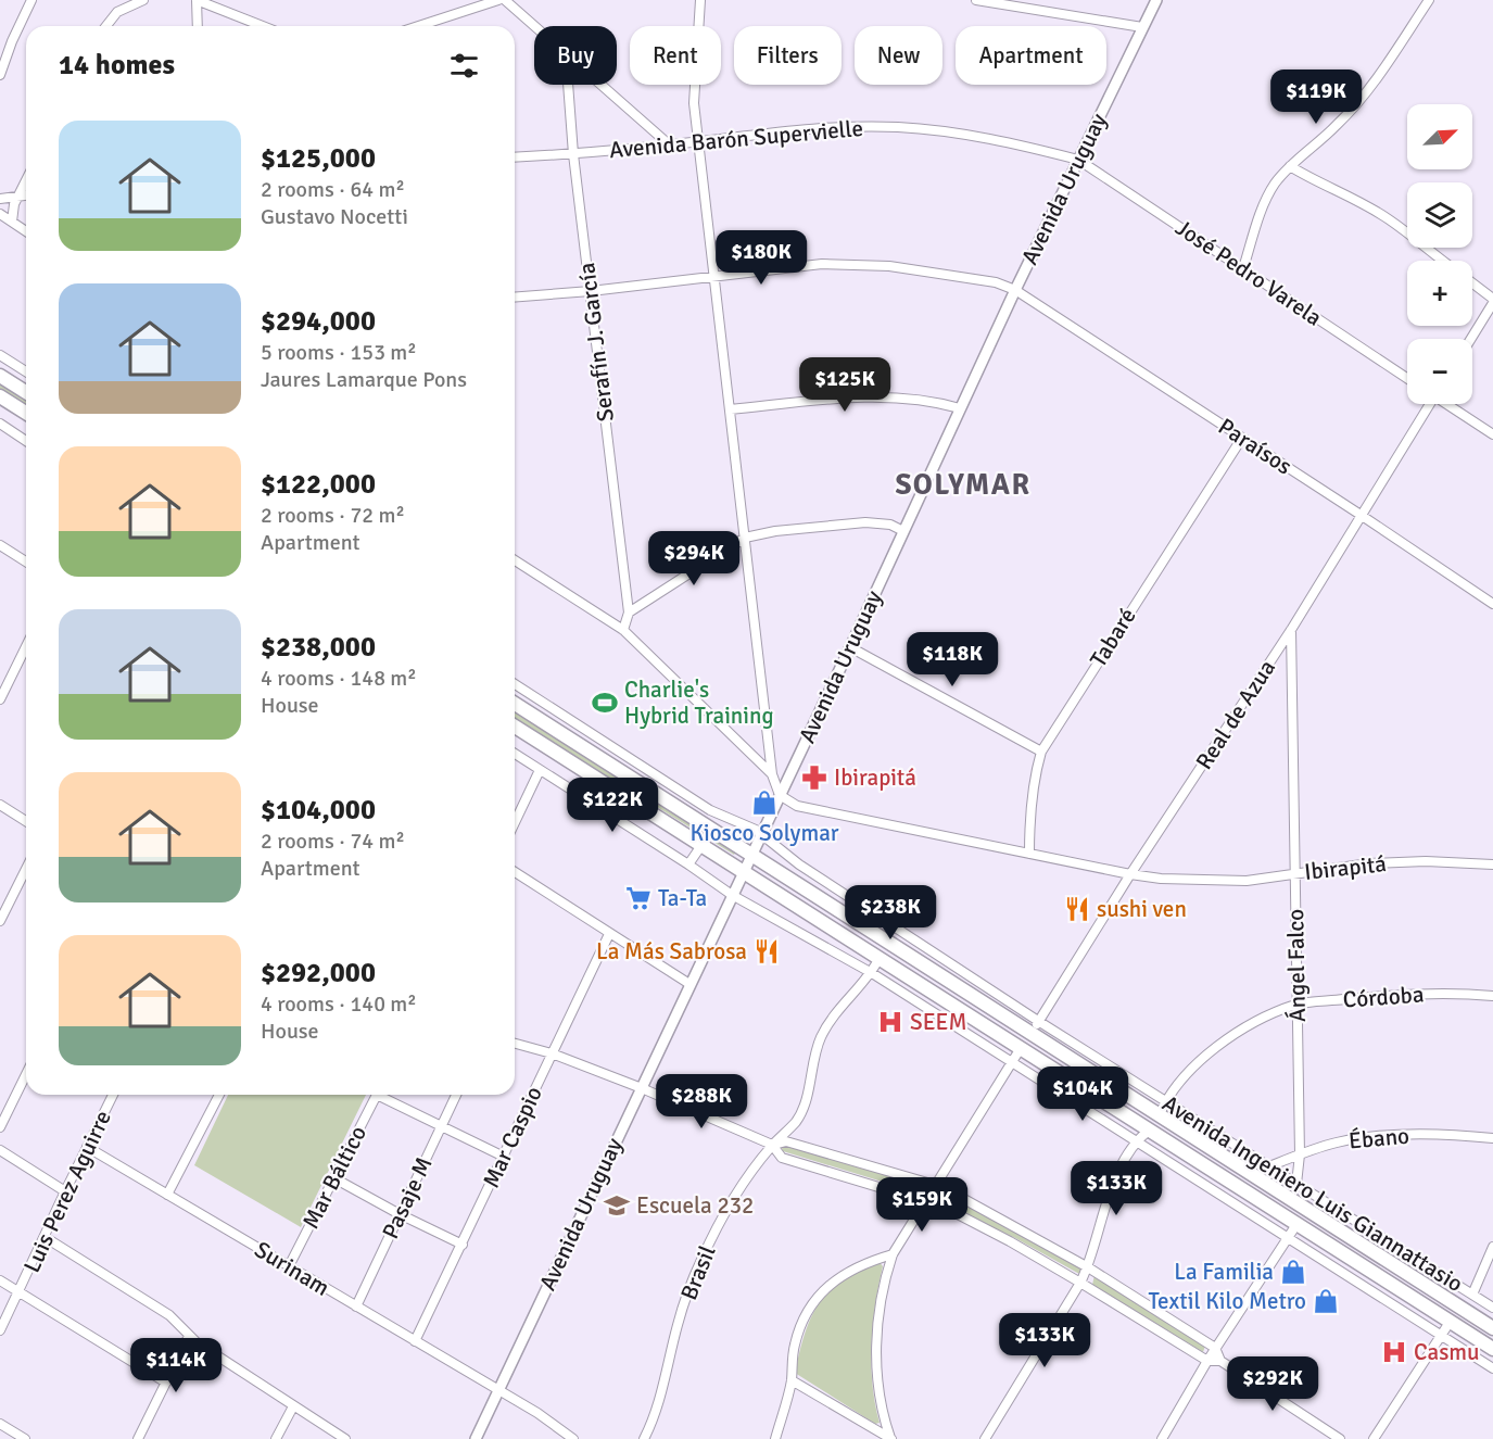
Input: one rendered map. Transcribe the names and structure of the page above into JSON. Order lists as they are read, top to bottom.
{
  "streets": {
    "main road": ["Avenida Ingeniero Luis Giannattasio"],
    "street": [
      "Avenida Barón Supervielle",
      "Avenida Uruguay",
      "José Pedro Varela",
      "Serafín J. García",
      "Paraísos",
      "Tabaré",
      "Real de Azua",
      "Ibirapitá",
      "Ángel Falco",
      "Córdoba",
      "Mar Caspio",
      "Ébano",
      "Mar Báltico",
      "Luis Perez Aguirre",
      "Pasaje M",
      "Surinam",
      "Brasil"
    ]
  },
  "crossings": [
    ["Avenida Barón Supervielle", "Avenida Uruguay"],
    ["Avenida Barón Supervielle", "José Pedro Varela"],
    ["Avenida Barón Supervielle", "Serafín J. García"],
    ["Avenida Uruguay", "José Pedro Varela"],
    ["Avenida Uruguay", "Paraísos"],
    ["Avenida Uruguay", "Ibirapitá"],
    ["Avenida Uruguay", "Avenida Ingeniero Luis Giannattasio"],
    ["Avenida Uruguay", "Surinam"],
    ["Serafín J. García", "Paraísos"],
    ["Paraísos", "Tabaré"],
    ["Paraísos", "Real de Azua"],
    ["Tabaré", "Ibirapitá"],
    ["Real de Azua", "Ibirapitá"],
    ["Real de Azua", "Ángel Falco"],
    ["Real de Azua", "Avenida Ingeniero Luis Giannattasio"],
    ["Ibirapitá", "Ángel Falco"],
    ["Ángel Falco", "Córdoba"],
    ["Ángel Falco", "Ébano"],
    ["Ángel Falco", "Avenida Ingeniero Luis Giannattasio"],
    ["Córdoba", "Avenida Ingeniero Luis Giannattasio"],
    ["Mar Caspio", "Surinam"],
    ["Ébano", "Avenida Ingeniero Luis Giannattasio"],
    ["Mar Báltico", "Surinam"],
    ["Luis Perez Aguirre", "Surinam"],
    ["Avenida Ingeniero Luis Giannattasio", "Brasil"],
    ["Pasaje M", "Surinam"]
  ],
  "districts": ["SOLYMAR"],
  "places": {
    "sports": ["Charlie's Hybrid Training"],
    "pharmacy": ["Ibirapitá"],
    "shop": ["Kiosco Solymar", "La Familia", "Textil Kilo Metro"],
    "supermarket": ["Ta-Ta"],
    "restaurant": ["sushi ven", "La Más Sabrosa"],
    "hospital": ["SEEM", "Casmu"],
    "school or university": ["Escuela 232"]
  },
  "north": "top right",
  "page": {
    "chip": [
      "Buy",
      "Rent",
      "Filters",
      "New",
      "Apartment"
    ],
    "heading": "14 homes",
    "price": [
      "$119K",
      "$180K",
      "$125K",
      "$294K",
      "$118K",
      "$122K",
      "$238K",
      "$104K",
      "$288K",
      "$133K",
      "$159K",
      "$133K",
      "$114K",
      "$292K"
    ],
    "map_buttons": ["+", "−"],
    "list": [
      {
        "name": "$125,000",
        "note": "2 rooms · 64 m² · Gustavo Nocetti"
      },
      {
        "name": "$294,000",
        "note": "5 rooms · 153 m² · Jaures Lamarque Pons"
      },
      {
        "name": "$122,000",
        "note": "2 rooms · 72 m² · Apartment"
      },
      {
        "name": "$238,000",
        "note": "4 rooms · 148 m² · House"
      },
      {
        "name": "$104,000",
        "note": "2 rooms · 74 m² · Apartment"
      },
      {
        "name": "$292,000",
        "note": "4 rooms · 140 m² · House"
      }
    ]
  }
}
